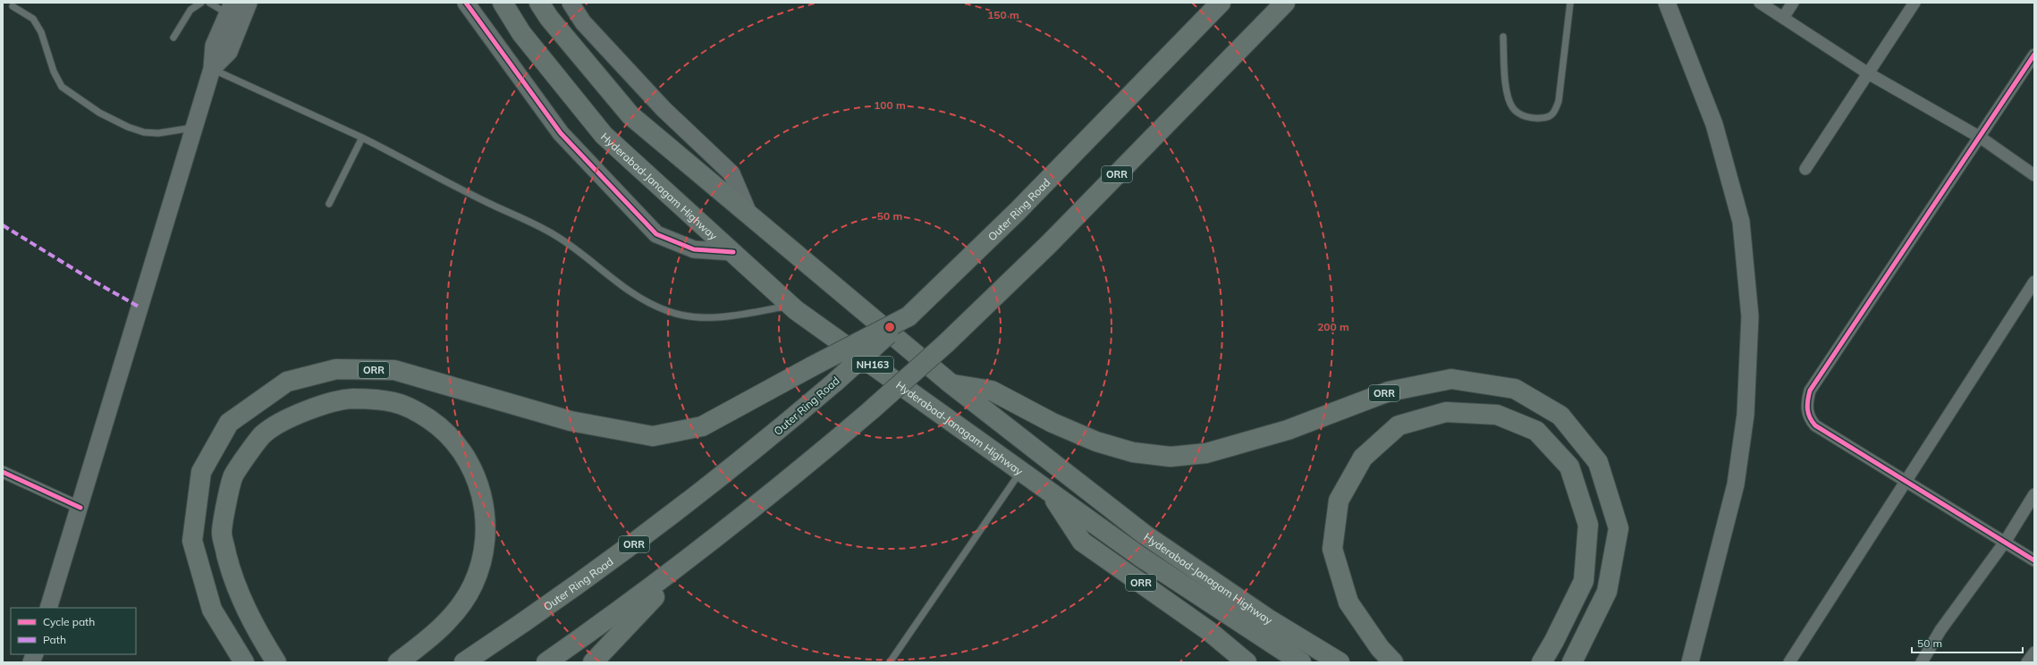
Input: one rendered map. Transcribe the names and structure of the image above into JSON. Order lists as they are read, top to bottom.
{
  "streets": {
    "highway": [
      "ORR",
      "Hyderabad-Janagam Highway",
      "Outer Ring Road",
      "NH163"
    ]
  },
  "crossings": [
    ["ORR", "Hyderabad-Janagam Highway"],
    ["ORR", "Outer Ring Road"]
  ],
  "legend": ["Cycle path", "Path"],
  "scale_bar": "50 m",
  "rings": [
    "150 m",
    "100 m",
    "50 m",
    "200 m"
  ]
}
